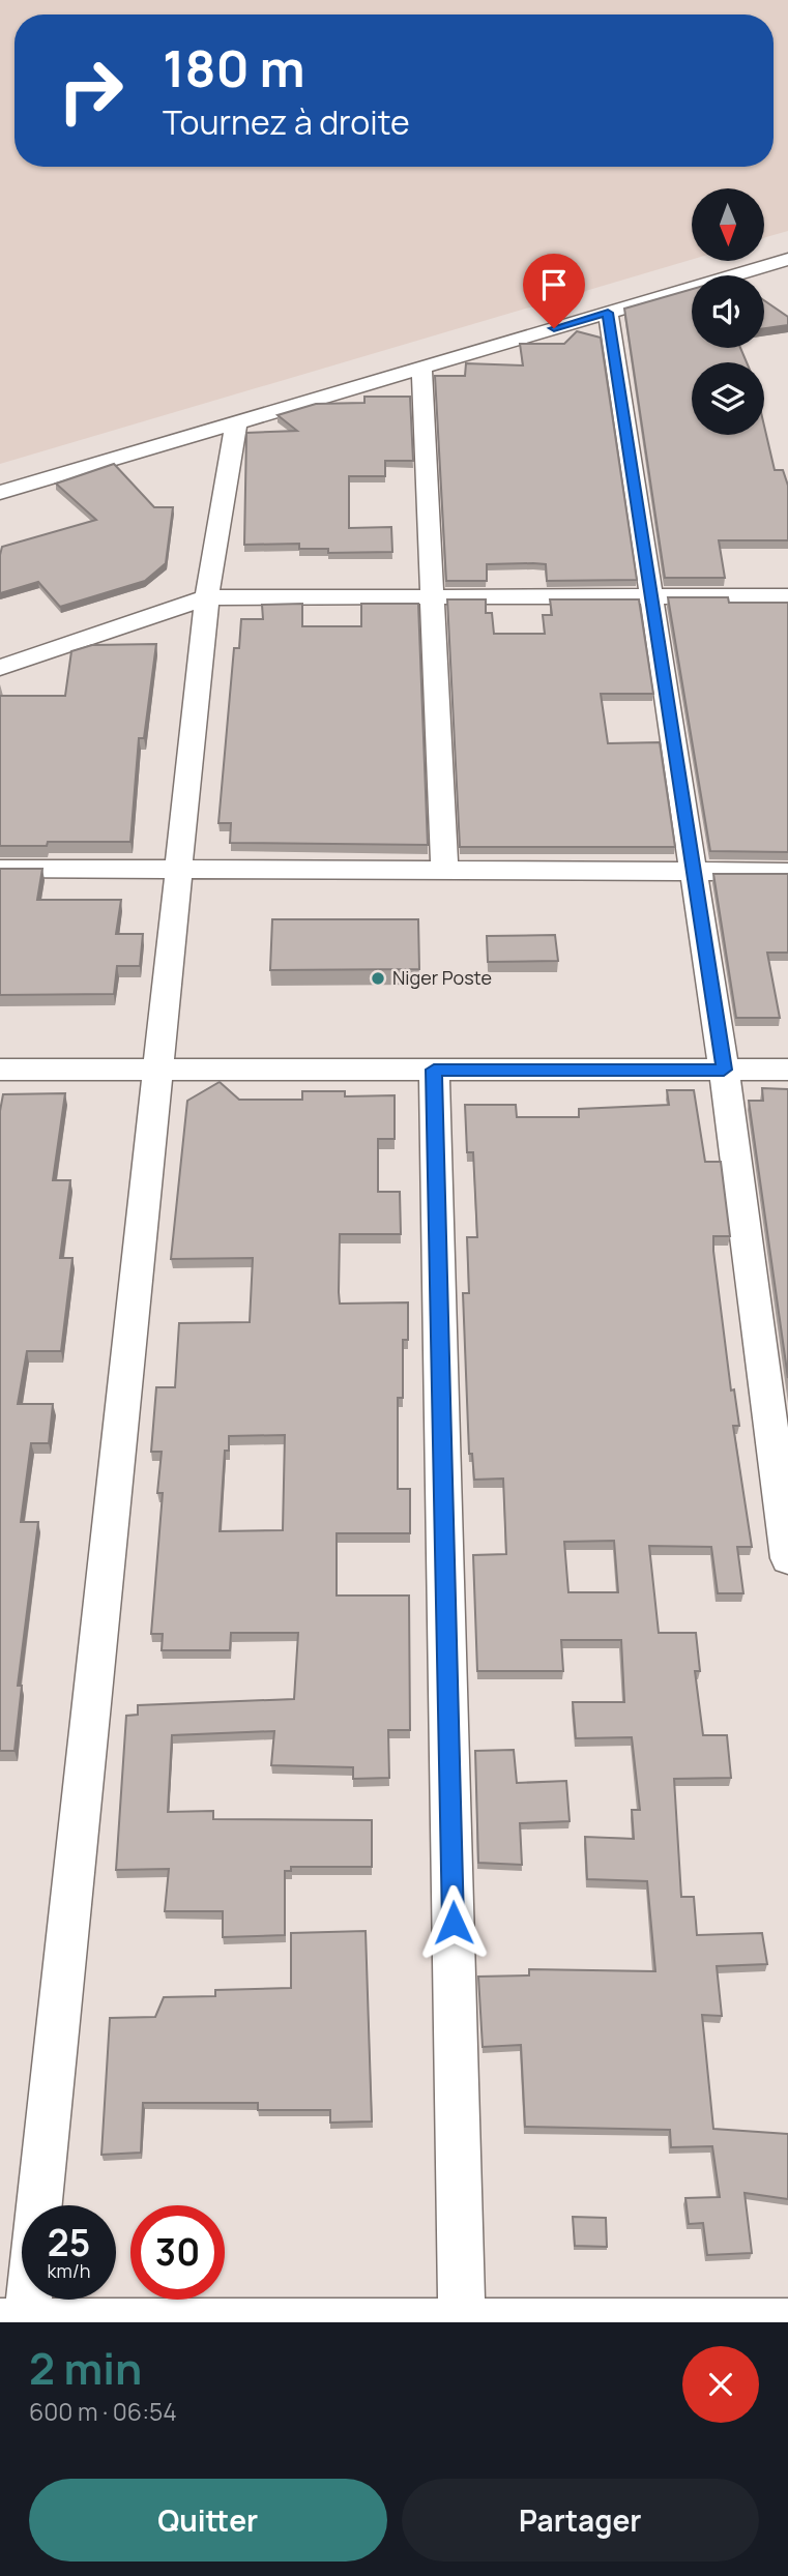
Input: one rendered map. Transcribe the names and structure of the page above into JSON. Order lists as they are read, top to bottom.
{
  "places": ["Niger Poste"],
  "north": "bottom",
  "page": {
    "turn": ["180 m", "Tournez à droite"],
    "speed": "25 km/h",
    "limit": "30",
    "heading": ["2 min", "600 m · 06:54"],
    "buttons": ["Quitter", "Partager"]
  }
}
